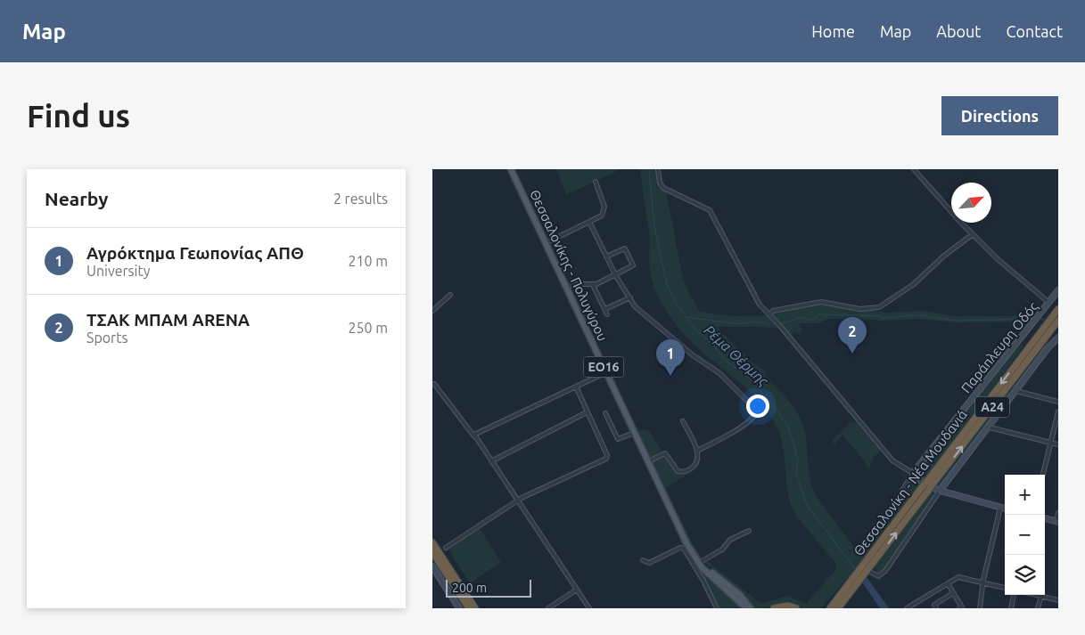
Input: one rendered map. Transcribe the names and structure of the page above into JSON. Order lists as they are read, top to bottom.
{
  "streets": {
    "highway": ["Α24", "Θεσσαλονίκη - Νέα Μουδανιά"],
    "main road": ["Θεσσαλονίκης - Πολυγύρου", "ΕΟ16"],
    "street": ["Παράπλευρη Οδός"]
  },
  "water": ["Ρέμα Θέρμης"],
  "scale_bar": "200 m",
  "north": "top right",
  "page": {
    "header": "Map",
    "nav": [
      "Home",
      "Map",
      "About",
      "Contact"
    ],
    "buttons": "Directions",
    "title": "Find us",
    "heading": ["Nearby", "2 results"],
    "list": [
      {
        "mark": "1",
        "name": "Αγρόκτημα Γεωπονίας ΑΠΘ",
        "note": "University",
        "value": "210 m"
      },
      {
        "mark": "2",
        "name": "ΤΣΑΚ ΜΠΑΜ ARENA",
        "note": "Sports",
        "value": "250 m"
      }
    ],
    "pins": ["2", "1"],
    "map_buttons": ["+", "−"],
    "scale": "200 m"
  }
}
